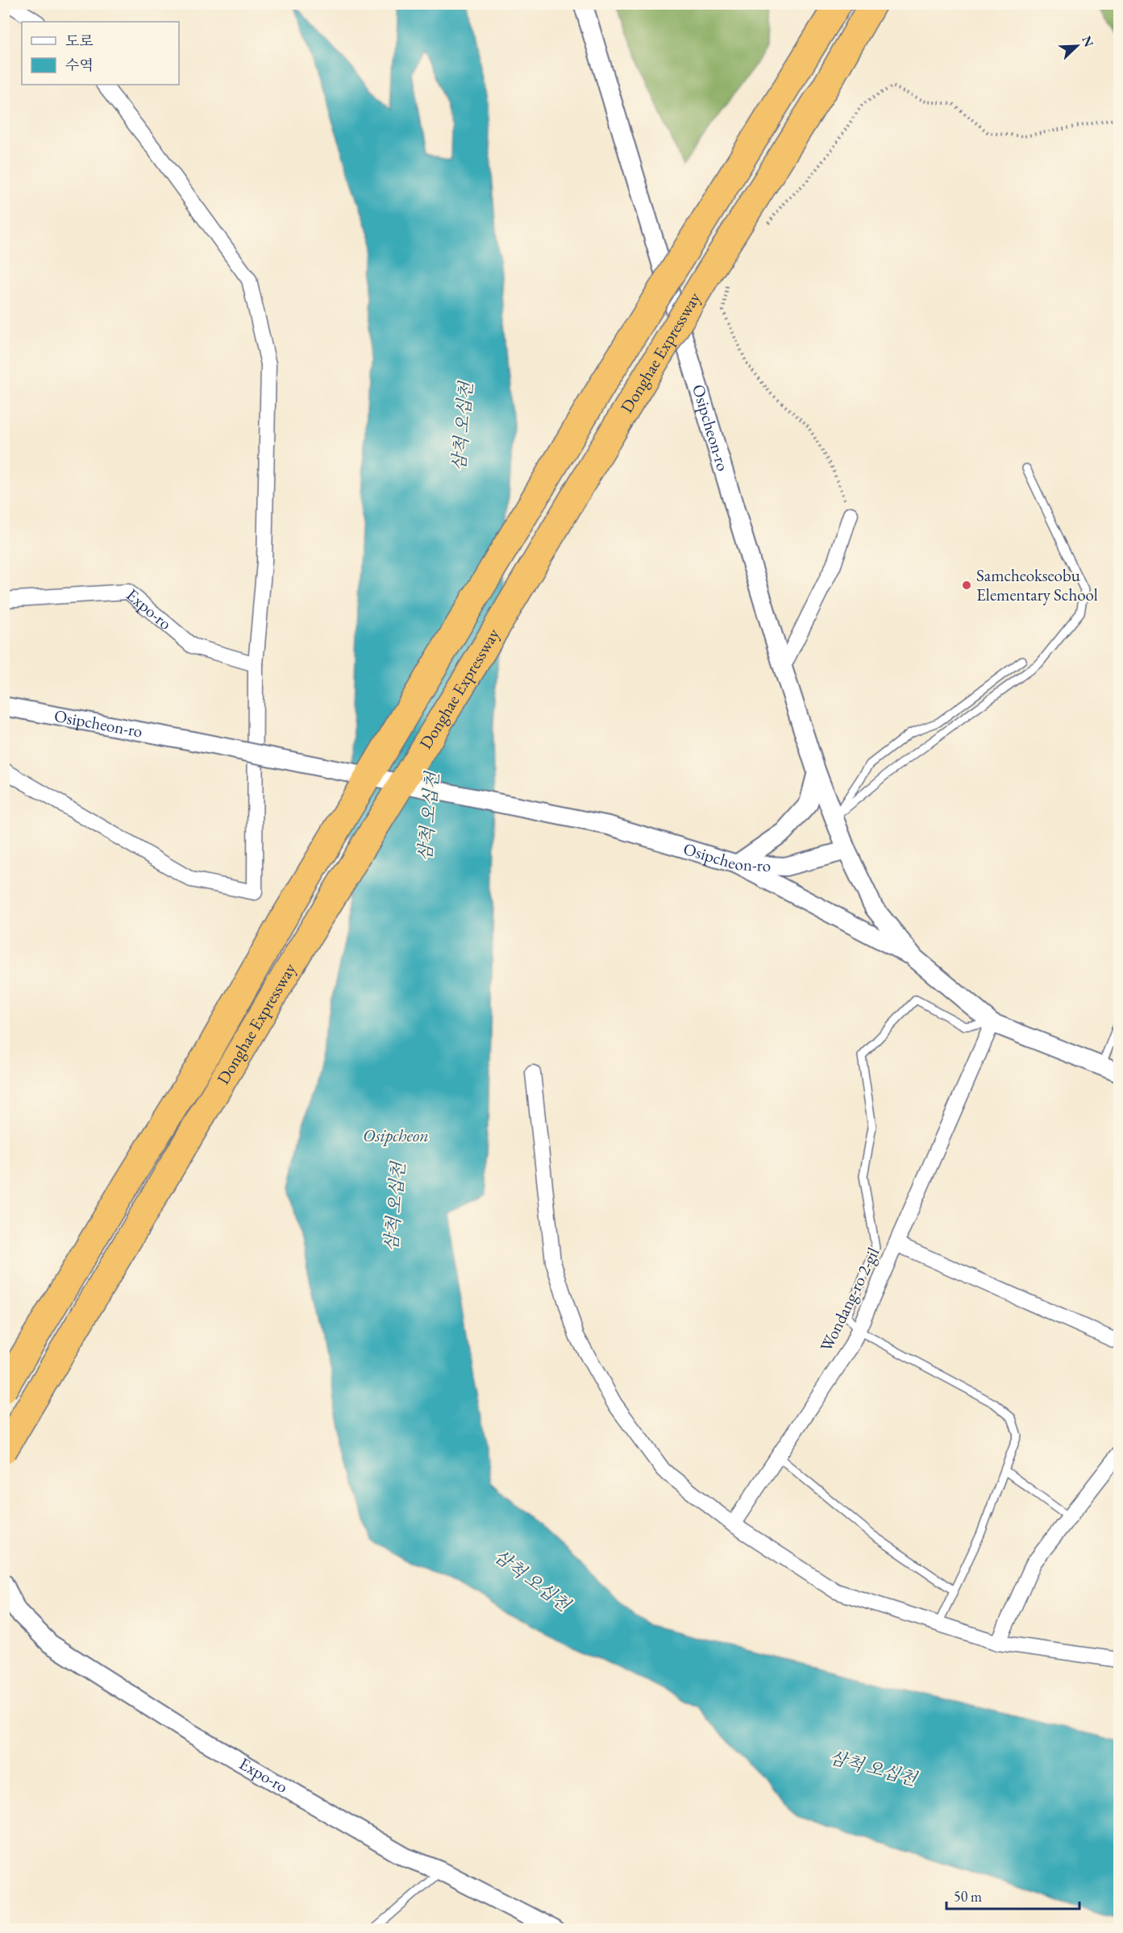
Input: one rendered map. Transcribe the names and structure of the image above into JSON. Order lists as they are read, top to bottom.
{
  "streets": {
    "highway": ["Donghae Expressway"],
    "street": ["Osipcheon-ro", "Expo-ro", "Wondang-ro 2-gil"]
  },
  "water": ["삼척 오십천", "Osipcheon"],
  "places": ["Samcheokseobu Elementary School"],
  "legend": ["도로", "수역"],
  "scale_bar": "50 m",
  "north": "top right"
}
